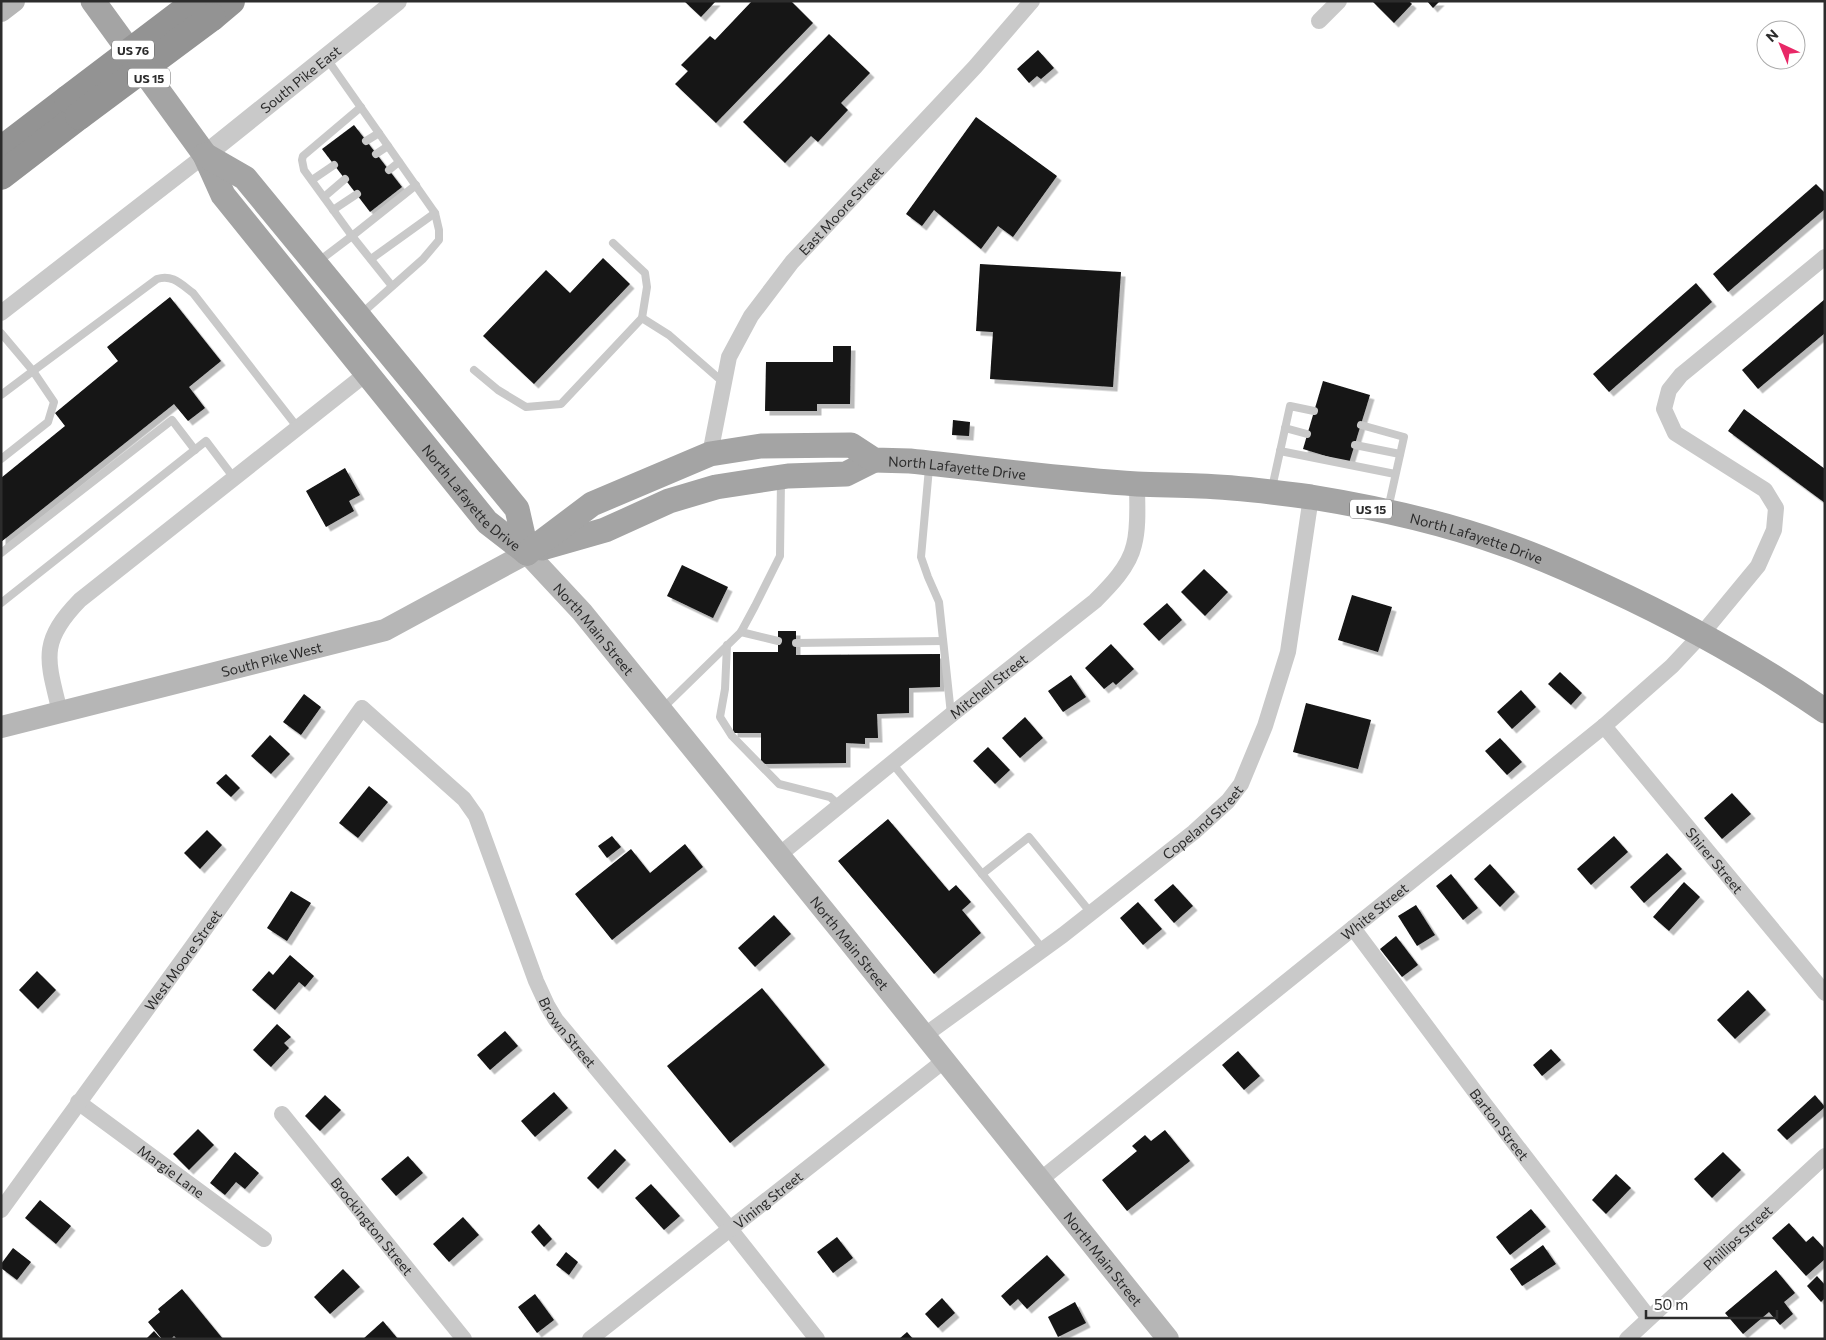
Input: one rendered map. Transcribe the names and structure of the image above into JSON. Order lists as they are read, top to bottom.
{
  "streets": {
    "highway": ["US 76"],
    "main road": [
      "US 15",
      "North Lafayette Drive",
      "North Main Street",
      "South Pike West"
    ],
    "street": [
      "South Pike East",
      "East Moore Street",
      "Mitchell Street",
      "Copeland Street",
      "Shirer Street",
      "White Street",
      "West Moore Street",
      "Brown Street",
      "Barton Street",
      "Margie Lane",
      "Vining Street",
      "Brockington Street",
      "Phillips Street"
    ]
  },
  "crossings": [
    ["US 15", "South Pike East"],
    ["US 15", "North Lafayette Drive"],
    ["South Pike East", "North Lafayette Drive"],
    ["East Moore Street", "North Lafayette Drive"],
    ["North Lafayette Drive", "North Main Street"],
    ["North Lafayette Drive", "South Pike West"],
    ["North Lafayette Drive", "Mitchell Street"],
    ["North Lafayette Drive", "Copeland Street"],
    ["North Lafayette Drive", "White Street"],
    ["North Main Street", "South Pike West"],
    ["North Main Street", "Mitchell Street"],
    ["North Main Street", "Copeland Street"],
    ["North Main Street", "White Street"],
    ["North Main Street", "Vining Street"],
    ["Shirer Street", "White Street"],
    ["White Street", "Barton Street"],
    ["West Moore Street", "Brown Street"],
    ["West Moore Street", "Margie Lane"],
    ["Brown Street", "Vining Street"],
    ["Barton Street", "Phillips Street"]
  ],
  "scale_bar": "50 m",
  "north": "top left"
}
